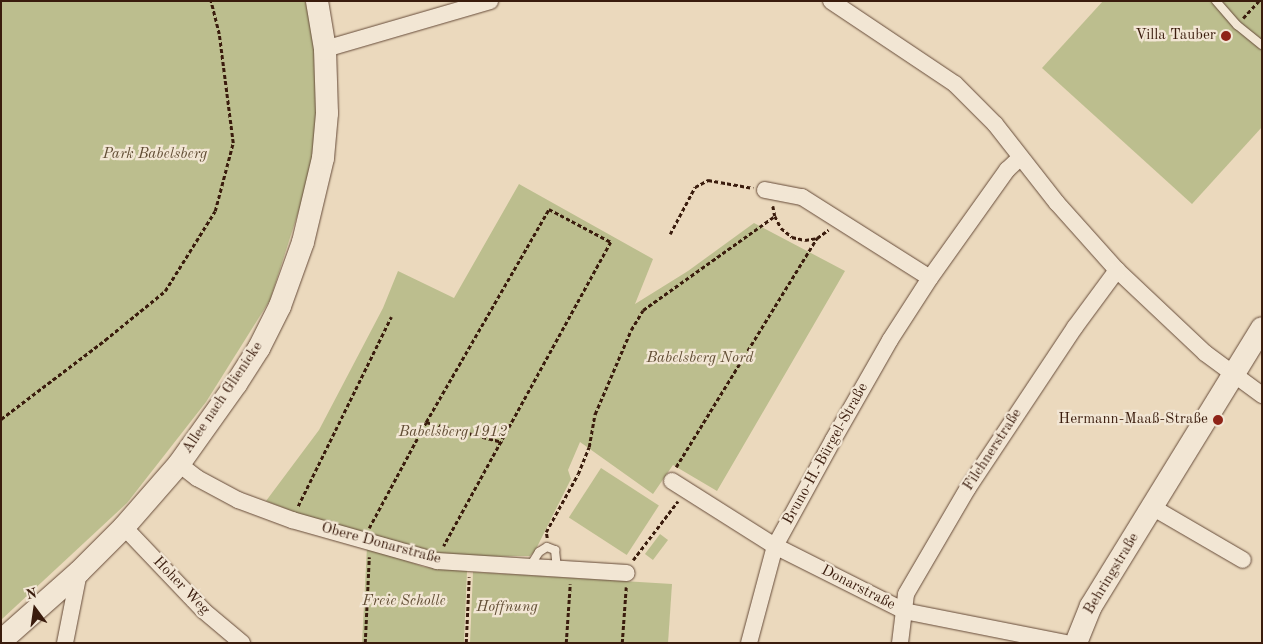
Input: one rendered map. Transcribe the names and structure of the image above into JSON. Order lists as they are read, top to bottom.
{
  "streets": {
    "street": [
      "Allee nach Glienicke",
      "Filchnerstraße",
      "Bruno-H.-Bürgel-Straße",
      "Obere Donarstraße",
      "Behringstraße",
      "Hoher Weg",
      "Donarstraße"
    ]
  },
  "crossings": [
    ["Allee nach Glienicke", "Obere Donarstraße"],
    ["Allee nach Glienicke", "Hoher Weg"],
    ["Filchnerstraße", "Donarstraße"],
    ["Bruno-H.-Bürgel-Straße", "Donarstraße"]
  ],
  "parks": [
    "Park Babelsberg",
    "Babelsberg Nord",
    "Babelsberg 1912",
    "Freie Scholle",
    "Hoffnung"
  ],
  "places": ["Villa Tauber", "Hermann-Maaß-Straße"],
  "north": "top"
}
